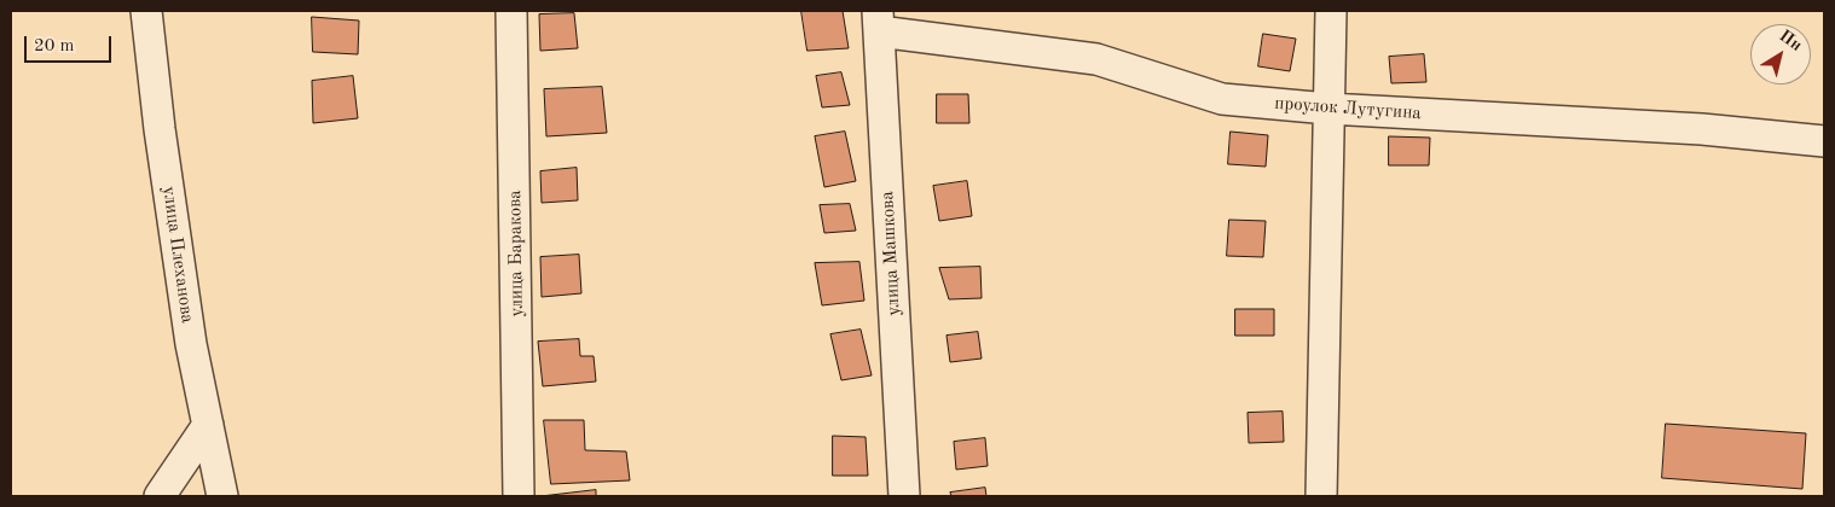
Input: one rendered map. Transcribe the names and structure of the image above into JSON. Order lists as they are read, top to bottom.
{
  "streets": {
    "street": [
      "проулок Лутугина",
      "улица Баракова",
      "улица Машкова",
      "улица Плеханова"
    ]
  },
  "crossings": [
    ["проулок Лутугина", "улица Машкова"]
  ],
  "scale_bar": "20 m",
  "north": "top right"
}
